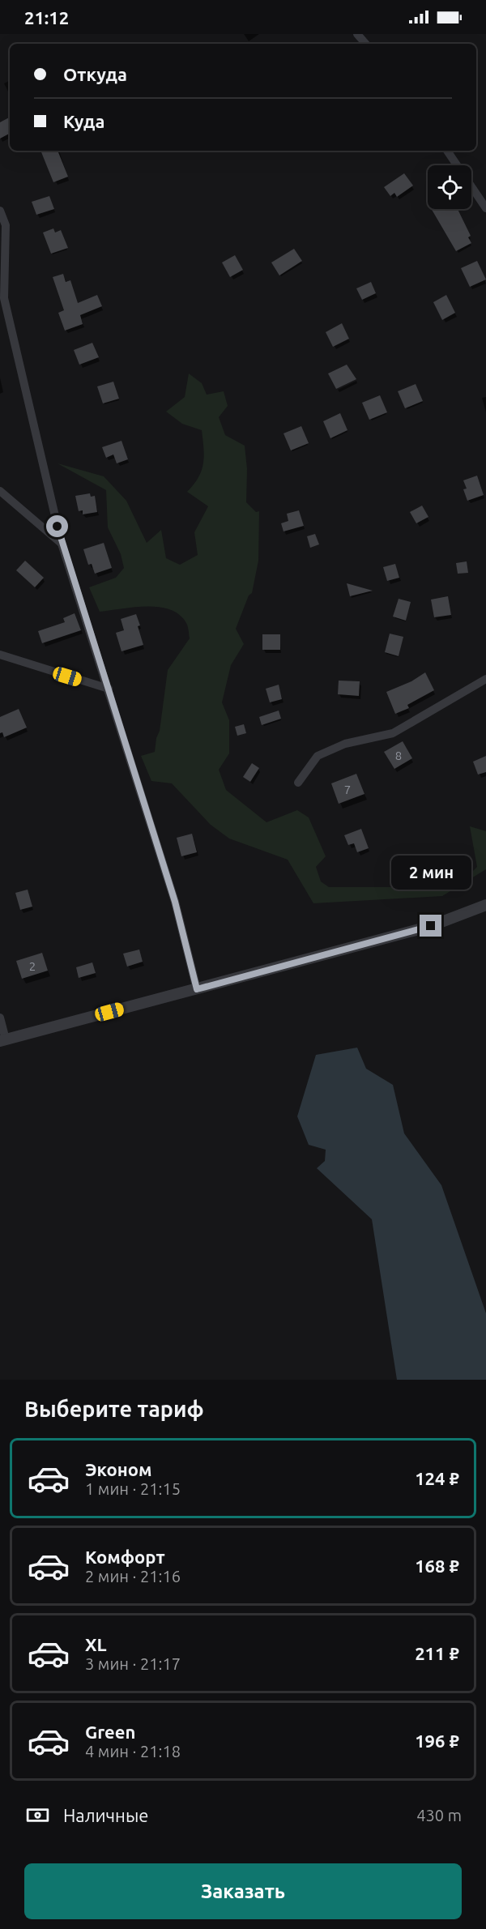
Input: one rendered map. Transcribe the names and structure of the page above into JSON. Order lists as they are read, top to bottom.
{
  "house_numbers": ["8", "7", "2"],
  "page": {
    "status": "21:12",
    "banner": ["Откуда", "Куда"],
    "bubble": "2 мин",
    "heading": "Выберите тариф",
    "list": [
      {
        "name": "Эконом",
        "note": "1 мин · 21:15",
        "value": "124 ₽"
      },
      {
        "name": "Комфорт",
        "note": "2 мин · 21:16",
        "value": "168 ₽"
      },
      {
        "name": "XL",
        "note": "3 мин · 21:17",
        "value": "211 ₽"
      },
      {
        "name": "Green",
        "note": "4 мин · 21:18",
        "value": "196 ₽"
      }
    ],
    "pay": ["Наличные", "430 m"],
    "buttons": "Заказать"
  }
}
